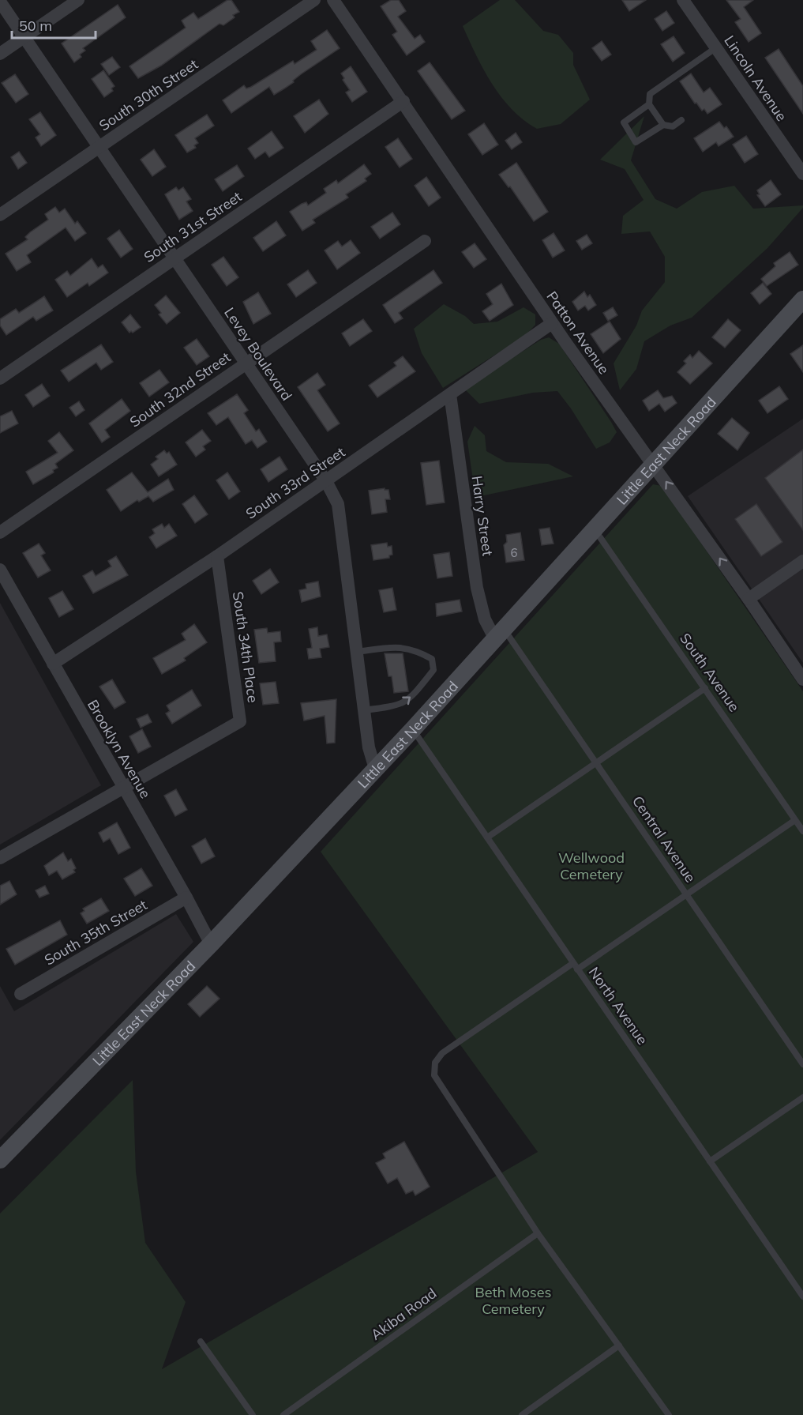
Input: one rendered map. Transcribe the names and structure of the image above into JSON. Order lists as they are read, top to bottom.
{
  "streets": {
    "main road": ["Little East Neck Road"],
    "street": [
      "Lincoln Avenue",
      "South 30th Street",
      "South 31st Street",
      "Patton Avenue",
      "Levey Boulevard",
      "South 32nd Street",
      "South 33rd Street",
      "Harry Street",
      "South 34th Place",
      "Brooklyn Avenue",
      "South 35th Street"
    ],
    "lane": [
      "South Avenue",
      "Central Avenue",
      "North Avenue",
      "Akiba Road"
    ]
  },
  "crossings": [
    ["South 30th Street", "Levey Boulevard"],
    ["South 31st Street", "Patton Avenue"],
    ["South 31st Street", "Levey Boulevard"],
    ["Patton Avenue", "Little East Neck Road"],
    ["Patton Avenue", "South 33rd Street"],
    ["Levey Boulevard", "South 32nd Street"],
    ["Levey Boulevard", "Little East Neck Road"],
    ["Levey Boulevard", "South 33rd Street"],
    ["Little East Neck Road", "Harry Street"],
    ["Little East Neck Road", "South Avenue"],
    ["Little East Neck Road", "Brooklyn Avenue"],
    ["Little East Neck Road", "Central Avenue"],
    ["Little East Neck Road", "North Avenue"],
    ["South 33rd Street", "Harry Street"],
    ["South 33rd Street", "South 34th Place"],
    ["South 33rd Street", "Brooklyn Avenue"],
    ["Harry Street", "Central Avenue"],
    ["South 34th Place", "Brooklyn Avenue"],
    ["Brooklyn Avenue", "South 35th Street"]
  ],
  "parks": ["Wellwood Cemetery", "Beth Moses Cemetery"],
  "house_numbers": ["6"],
  "scale_bar": "50 m"
}
